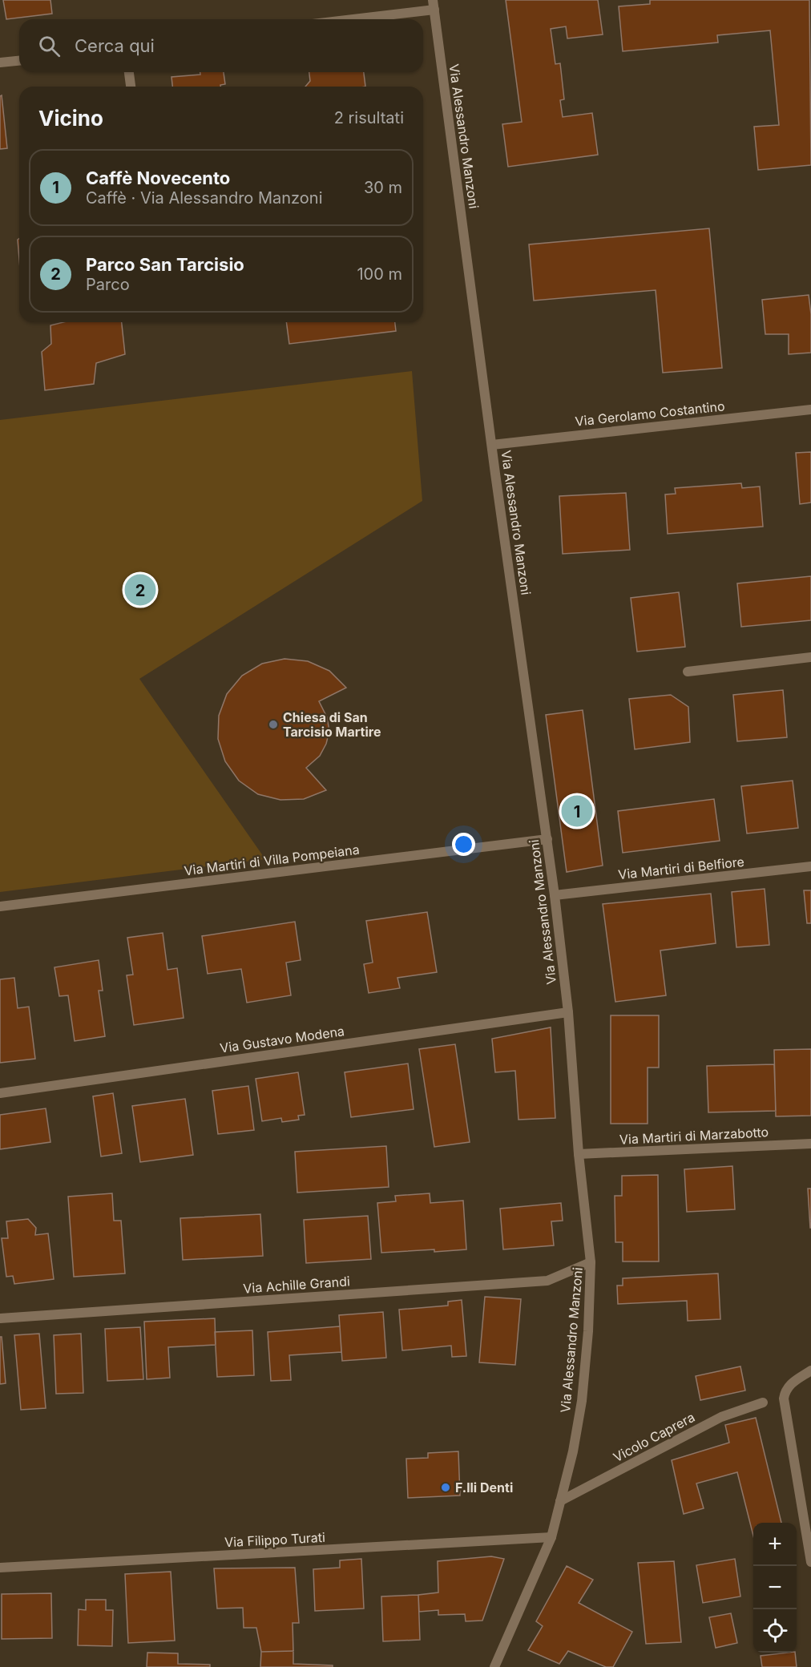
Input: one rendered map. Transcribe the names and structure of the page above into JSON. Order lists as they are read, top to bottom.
{
  "streets": {
    "street": [
      "Via Alessandro Manzoni",
      "Via Gerolamo Costantino",
      "Via Martiri di Villa Pompeiana",
      "Via Martiri di Belfiore",
      "Via Gustavo Modena",
      "Via Martiri di Marzabotto",
      "Via Achille Grandi",
      "Vicolo Caprera",
      "Via Filippo Turati"
    ]
  },
  "crossings": [
    ["Via Alessandro Manzoni", "Via Gerolamo Costantino"],
    ["Via Alessandro Manzoni", "Via Martiri di Villa Pompeiana"],
    ["Via Alessandro Manzoni", "Via Martiri di Belfiore"],
    ["Via Alessandro Manzoni", "Via Gustavo Modena"],
    ["Via Alessandro Manzoni", "Via Martiri di Marzabotto"],
    ["Via Alessandro Manzoni", "Via Achille Grandi"],
    ["Via Alessandro Manzoni", "Vicolo Caprera"],
    ["Via Alessandro Manzoni", "Via Filippo Turati"]
  ],
  "places": ["Chiesa di San Tarcisio Martire", "F.lli Denti"],
  "page": {
    "search": "Cerca qui",
    "heading": ["Vicino", "2 risultati"],
    "list": [
      {
        "mark": "1",
        "name": "Caffè Novecento",
        "note": "Caffè · Via Alessandro Manzoni",
        "value": "30 m"
      },
      {
        "mark": "2",
        "name": "Parco San Tarcisio",
        "note": "Parco",
        "value": "100 m"
      }
    ],
    "pins": ["2", "1"],
    "map_buttons": ["+", "−"]
  }
}
